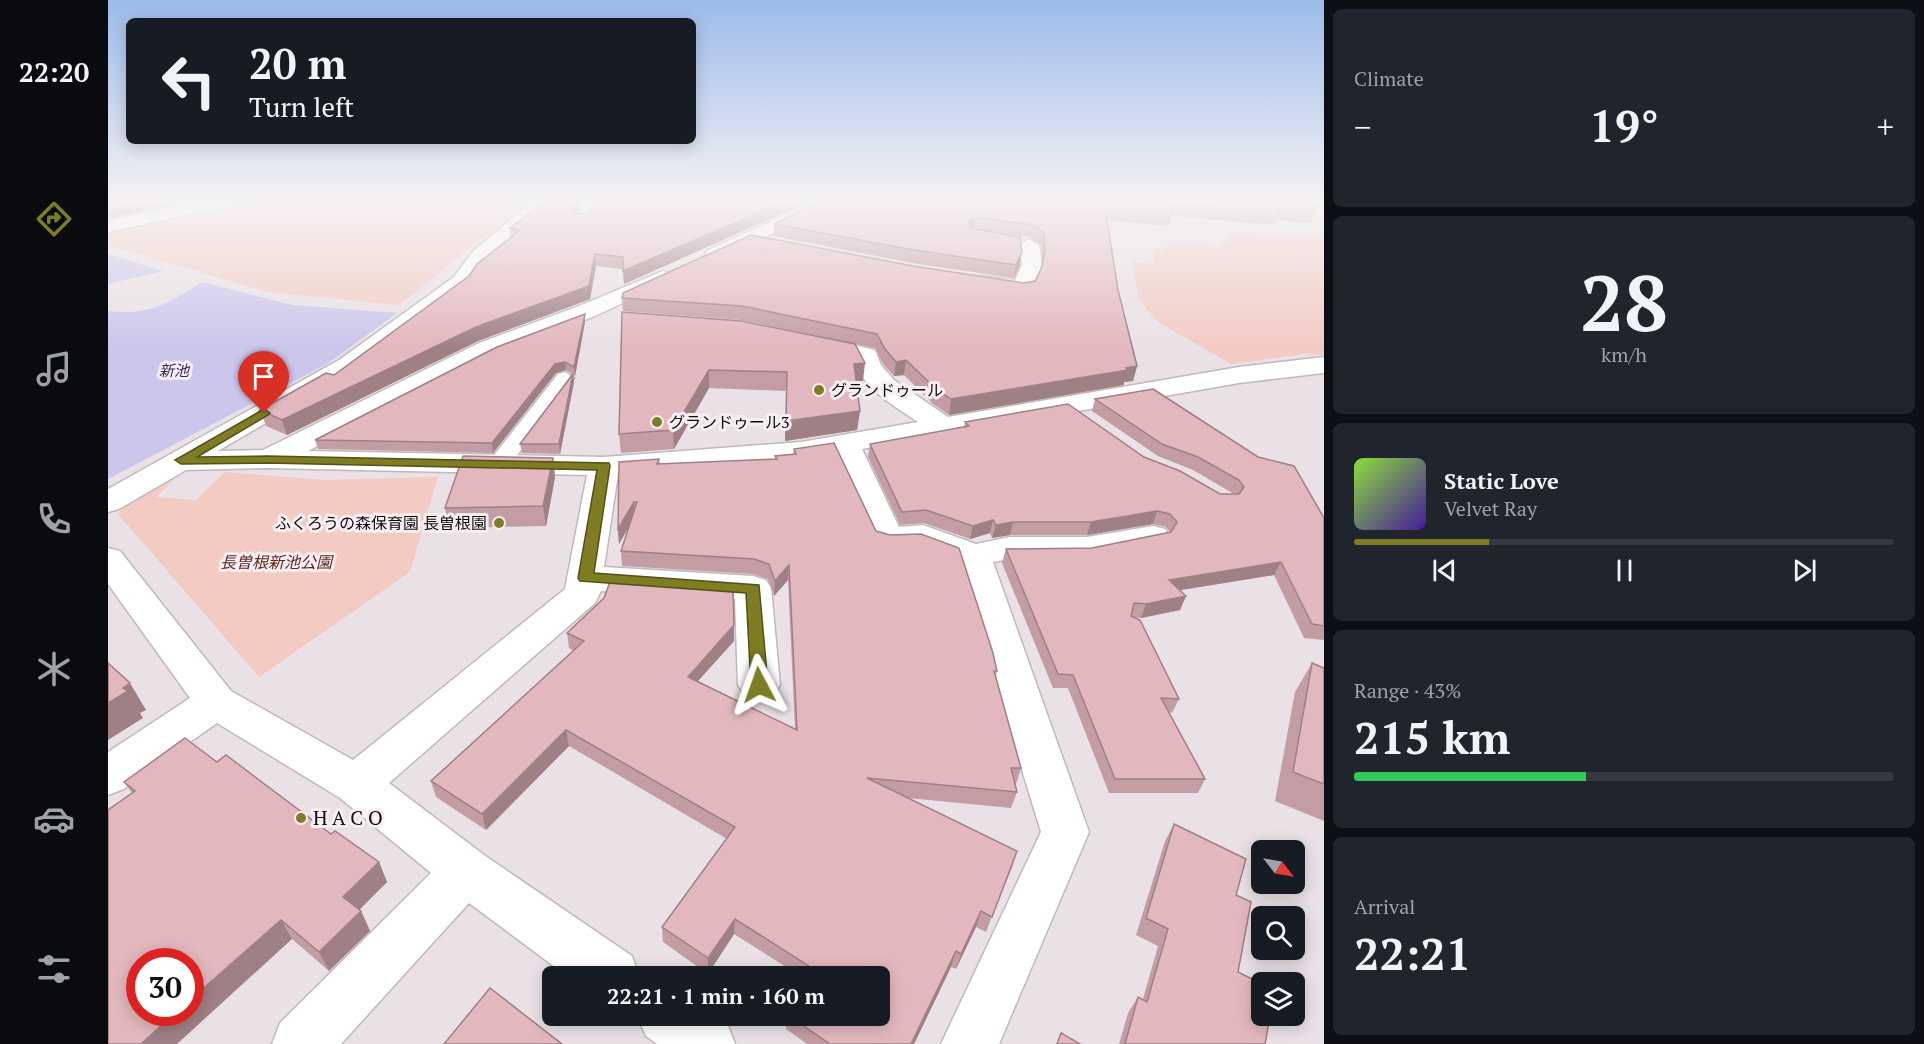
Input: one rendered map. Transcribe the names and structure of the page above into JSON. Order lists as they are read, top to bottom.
{
  "water": ["新池"],
  "parks": ["長曽根新池公園"],
  "places": [
    "グランドゥール",
    "グランドゥール3",
    "ふくろうの森保育園 長曽根園",
    "H A C O"
  ],
  "north": "bottom right",
  "page": {
    "tabs": "22:20",
    "tile": [
      "Climate",
      ["28", "km/h"],
      ["Range · 43%", "215 km"],
      ["Arrival", "22:21"]
    ],
    "turn": ["20 m", "Turn left"],
    "heat": ["−", "19°", "+"],
    "song": ["Static Love", "Velvet Ray"],
    "limit": "30",
    "trip": "22:21 · 1 min · 160 m"
  }
}
